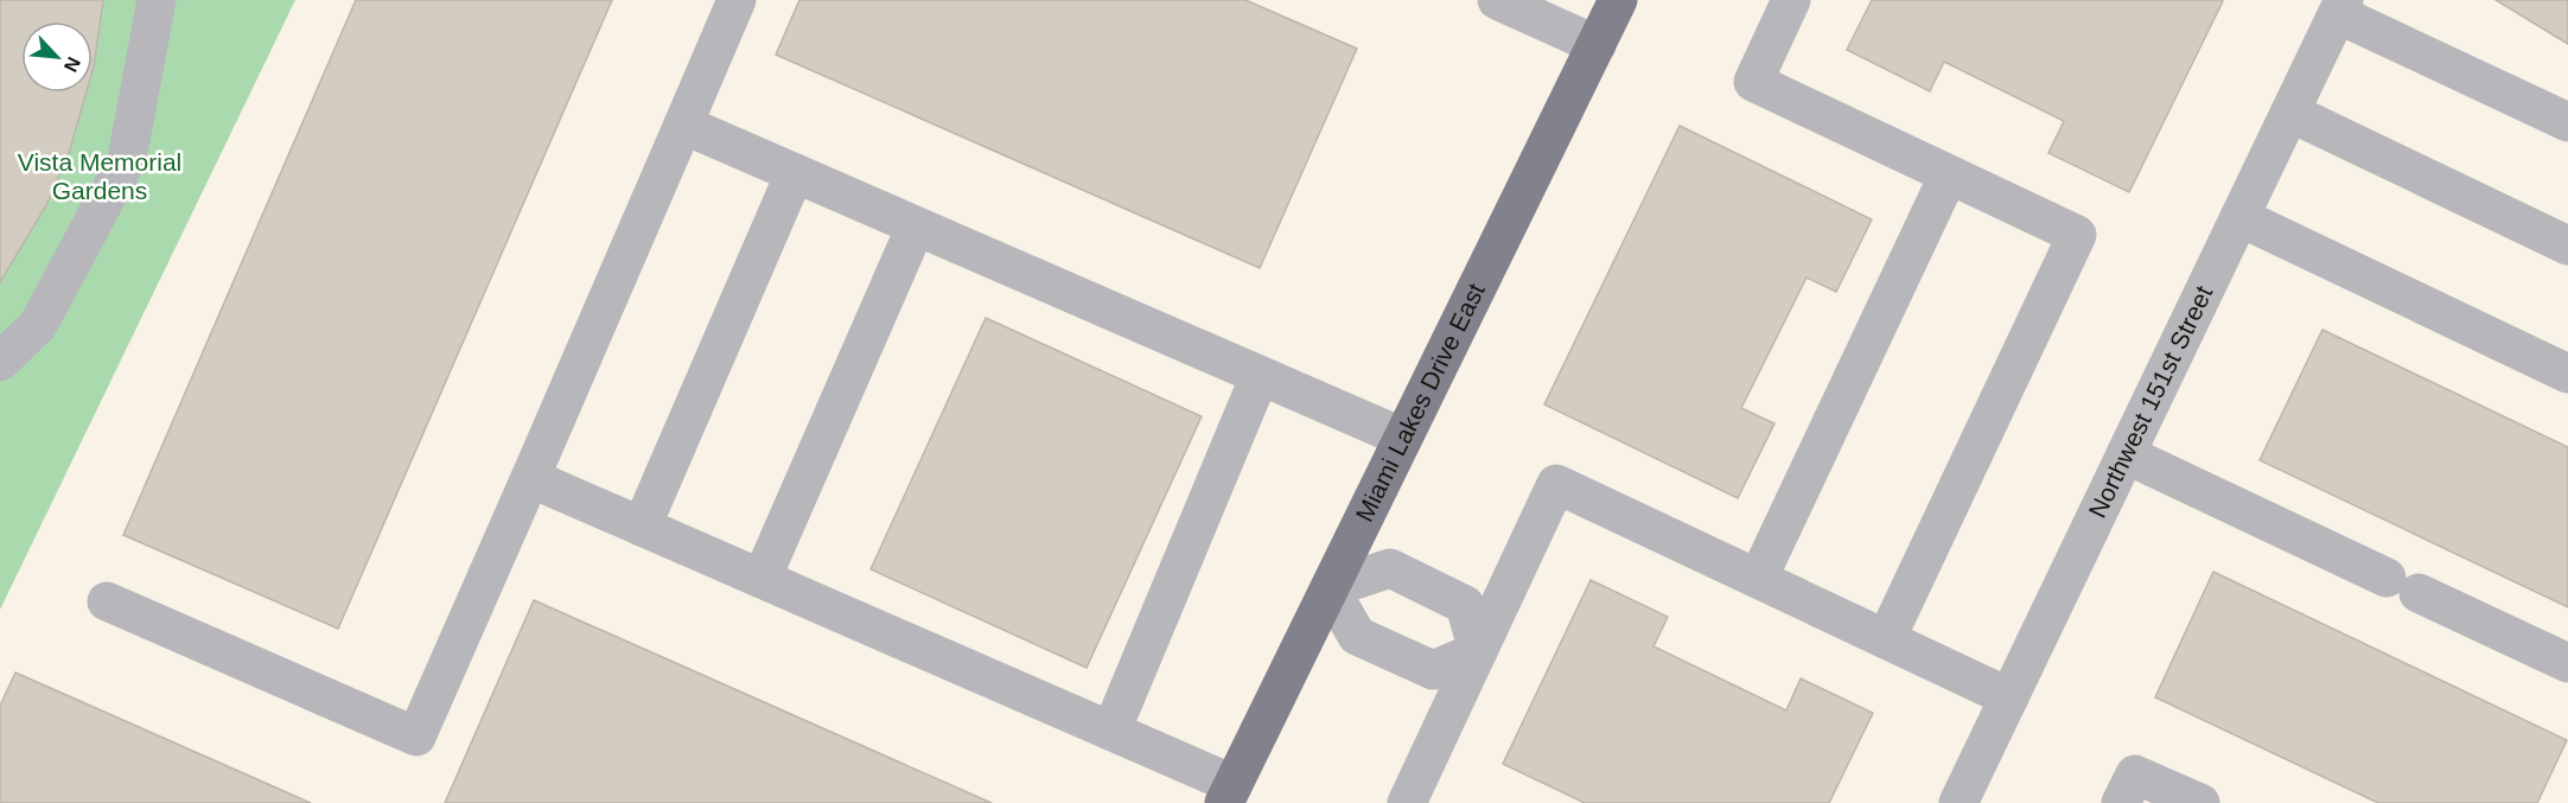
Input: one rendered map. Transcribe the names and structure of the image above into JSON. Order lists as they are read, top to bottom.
{
  "streets": {
    "main road": ["Miami Lakes Drive East"],
    "street": ["Northwest 151st Street"]
  },
  "parks": ["Vista Memorial Gardens"],
  "north": "bottom right"
}
